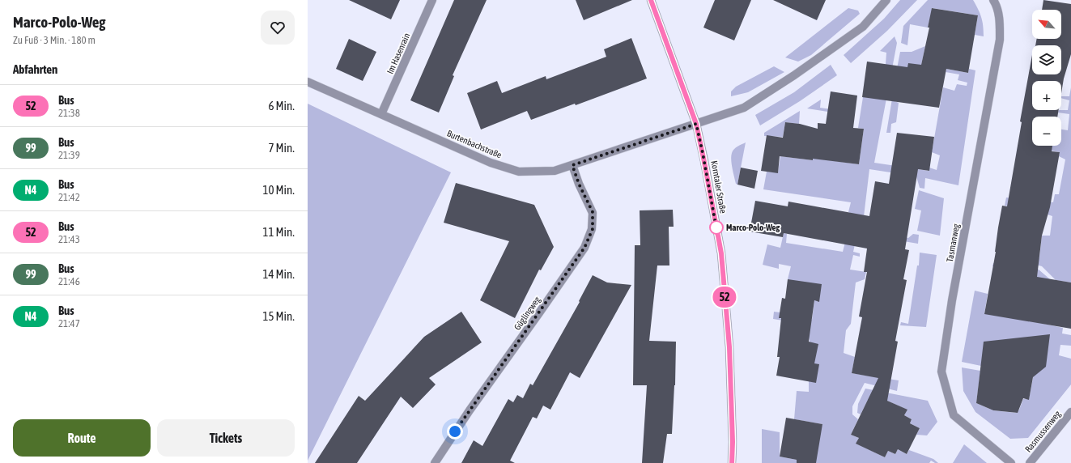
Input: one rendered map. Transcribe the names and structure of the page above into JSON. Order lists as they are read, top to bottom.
{
  "streets": {
    "street": [
      "Im Hasenrain",
      "Burtenbachstraße",
      "Korntaler Straße",
      "Tasmanweg",
      "Güglingweg",
      "Rasmussenweg"
    ]
  },
  "crossings": [
    ["Im Hasenrain", "Burtenbachstraße"],
    ["Burtenbachstraße", "Korntaler Straße"],
    ["Burtenbachstraße", "Güglingweg"]
  ],
  "places": ["Marco-Polo-Weg"],
  "lines": ["bus line 52"],
  "north": "top left",
  "page": {
    "heading": [
      ["Marco-Polo-Weg", "Zu Fuß · 3 Min. · 180 m"],
      "Abfahrten"
    ],
    "on_map": "52",
    "map_buttons": ["+", "−"],
    "list": [
      {
        "mark": "52",
        "name": "Bus",
        "note": "21:38",
        "value": "6 Min."
      },
      {
        "mark": "99",
        "name": "Bus",
        "note": "21:39",
        "value": "7 Min."
      },
      {
        "mark": "N4",
        "name": "Bus",
        "note": "21:42",
        "value": "10 Min."
      },
      {
        "mark": "52",
        "name": "Bus",
        "note": "21:43",
        "value": "11 Min."
      },
      {
        "mark": "99",
        "name": "Bus",
        "note": "21:46",
        "value": "14 Min."
      },
      {
        "mark": "N4",
        "name": "Bus",
        "note": "21:47",
        "value": "15 Min."
      }
    ],
    "buttons": ["Route", "Tickets"]
  }
}
